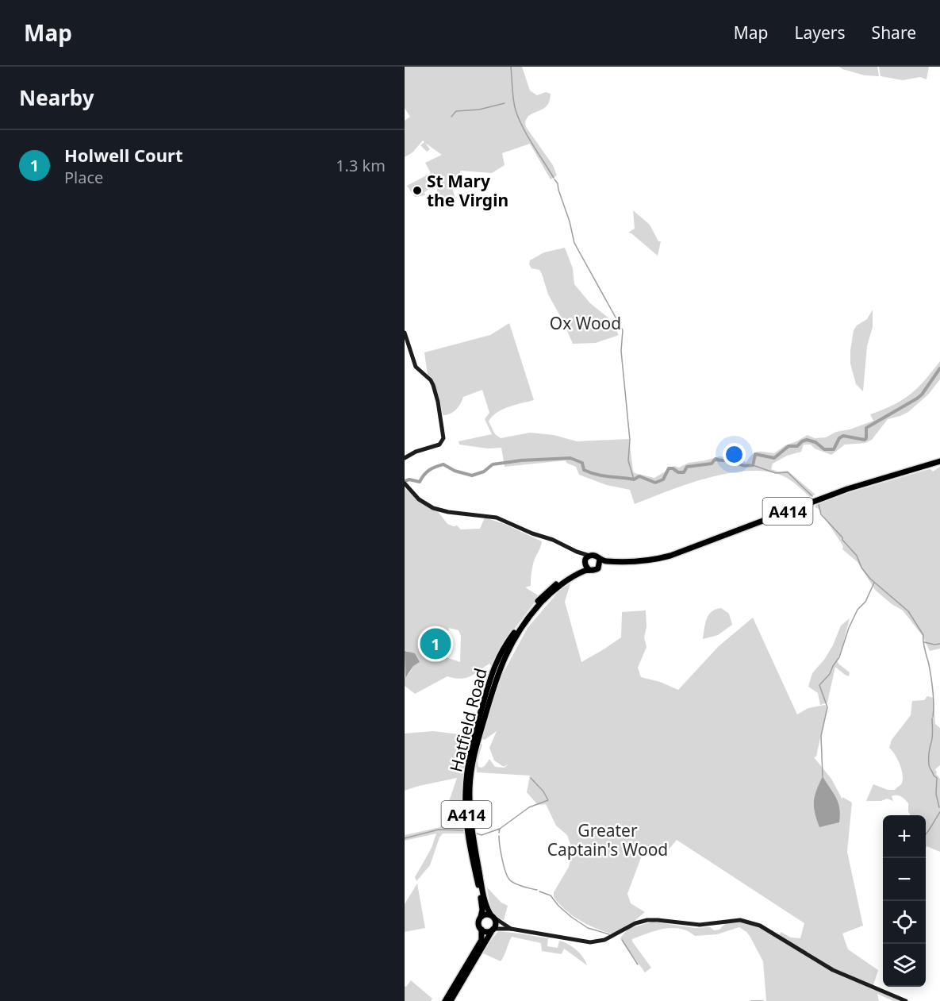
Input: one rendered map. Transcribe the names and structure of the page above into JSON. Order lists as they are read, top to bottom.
{
  "streets": {
    "highway": ["A414", "Hatfield Road"]
  },
  "crossings": [
    ["A414", "Hatfield Road"]
  ],
  "parks": ["Ox Wood", "Greater Captain's Wood"],
  "places": ["St Mary the Virgin"],
  "page": {
    "header": "Map",
    "nav": ["Map", "Layers", "Share"],
    "heading": "Nearby",
    "list": [
      {
        "mark": "1",
        "name": "Holwell Court",
        "note": "Place",
        "value": "1.3 km"
      }
    ],
    "pins": "1",
    "map_buttons": ["+", "−"]
  }
}
